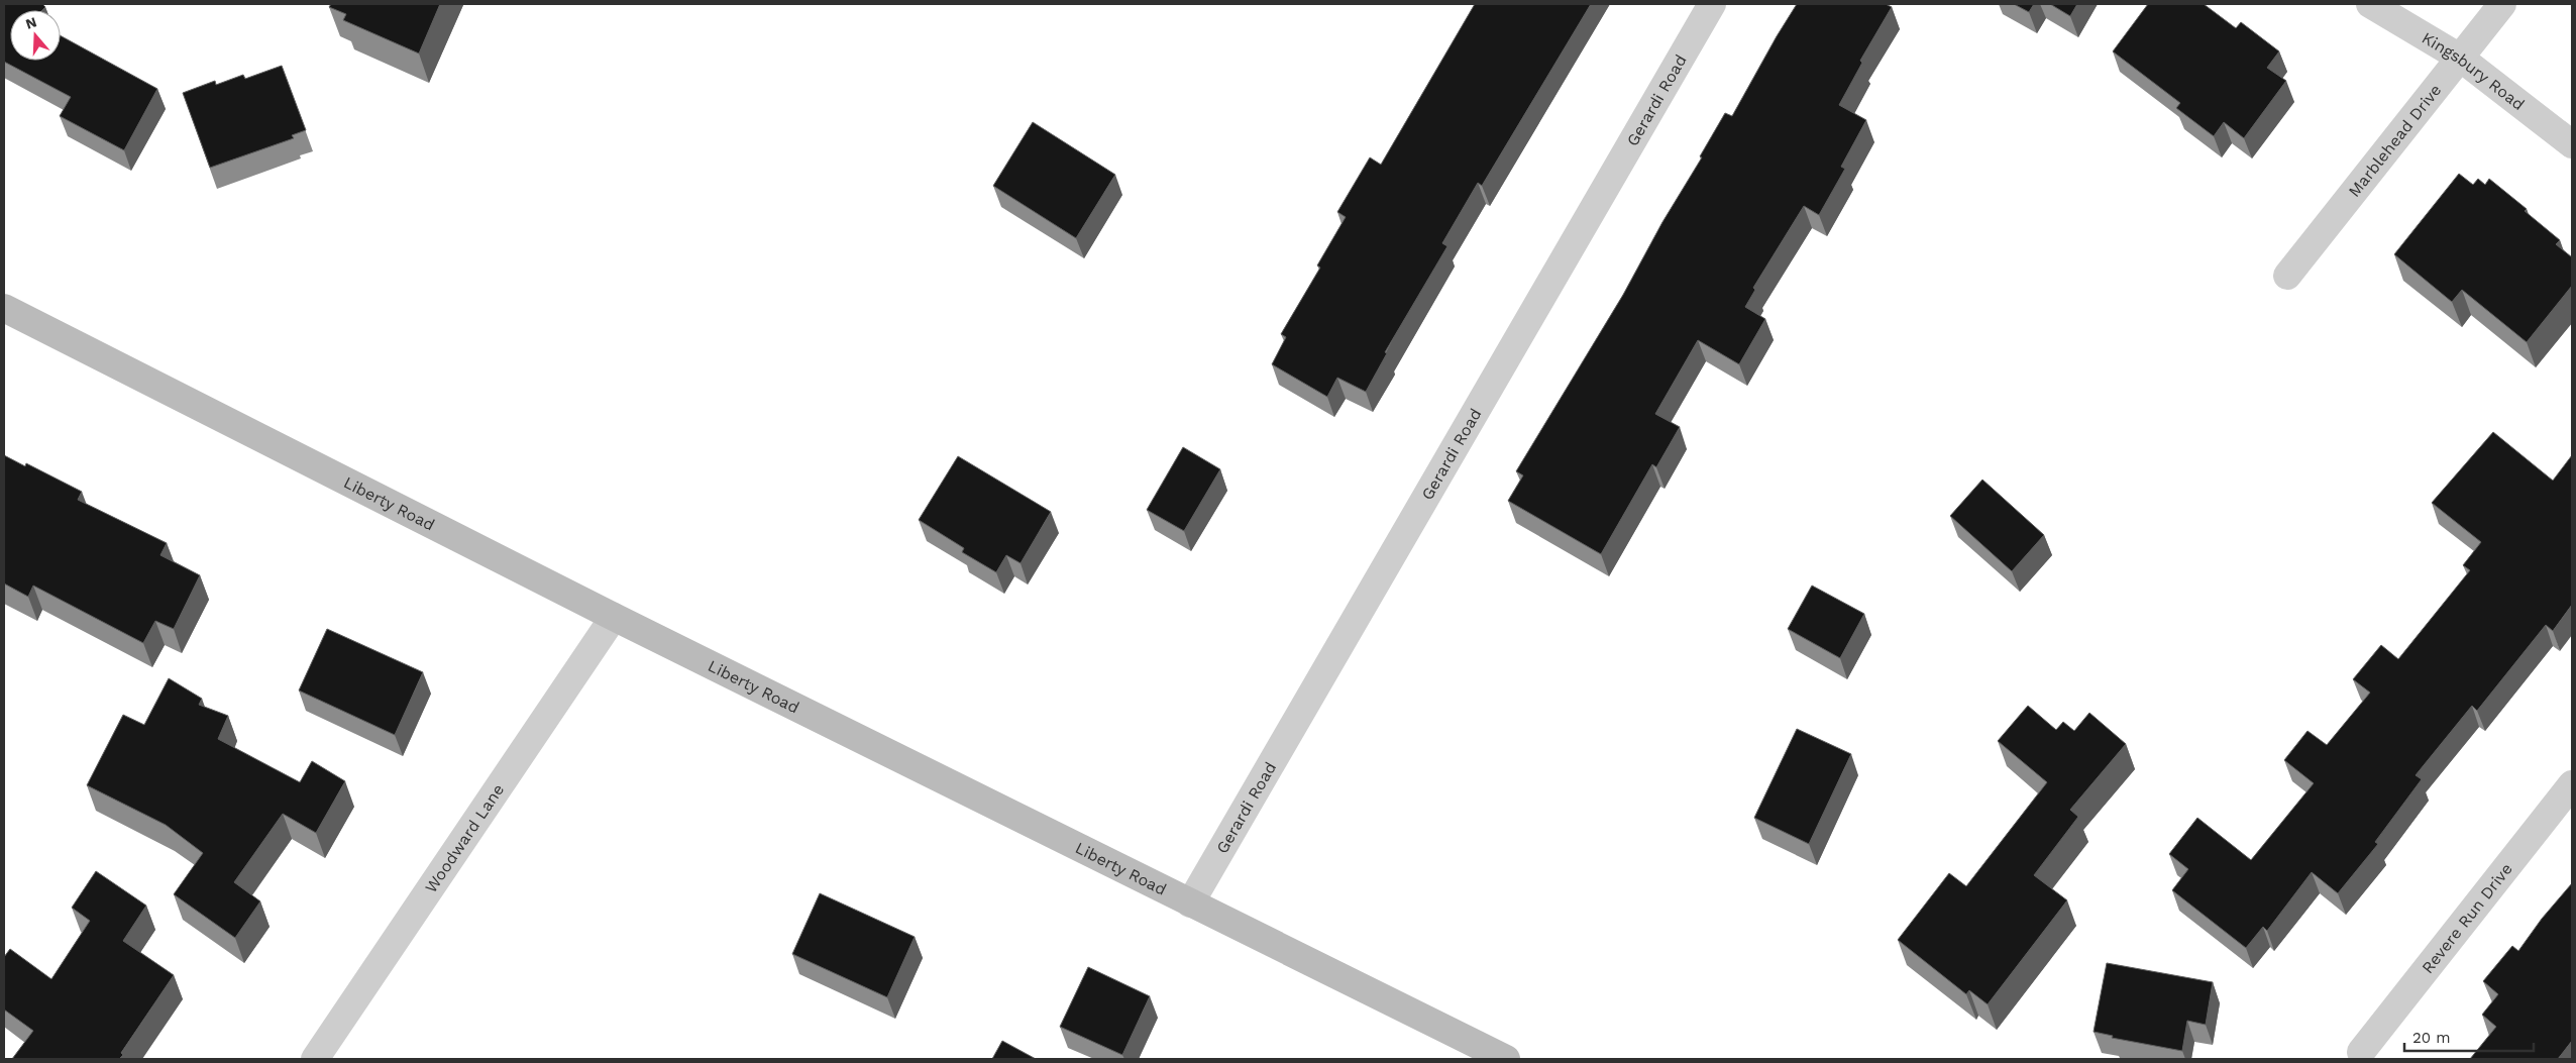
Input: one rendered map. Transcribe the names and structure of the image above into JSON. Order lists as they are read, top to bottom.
{
  "streets": {
    "main road": ["Liberty Road"],
    "street": [
      "Kingsbury Road",
      "Gerardi Road",
      "Marblehead Drive",
      "Woodward Lane",
      "Revere Run Drive"
    ]
  },
  "crossings": [
    ["Kingsbury Road", "Marblehead Drive"],
    ["Gerardi Road", "Liberty Road"],
    ["Liberty Road", "Woodward Lane"]
  ],
  "scale_bar": "20 m",
  "north": "top"
}
